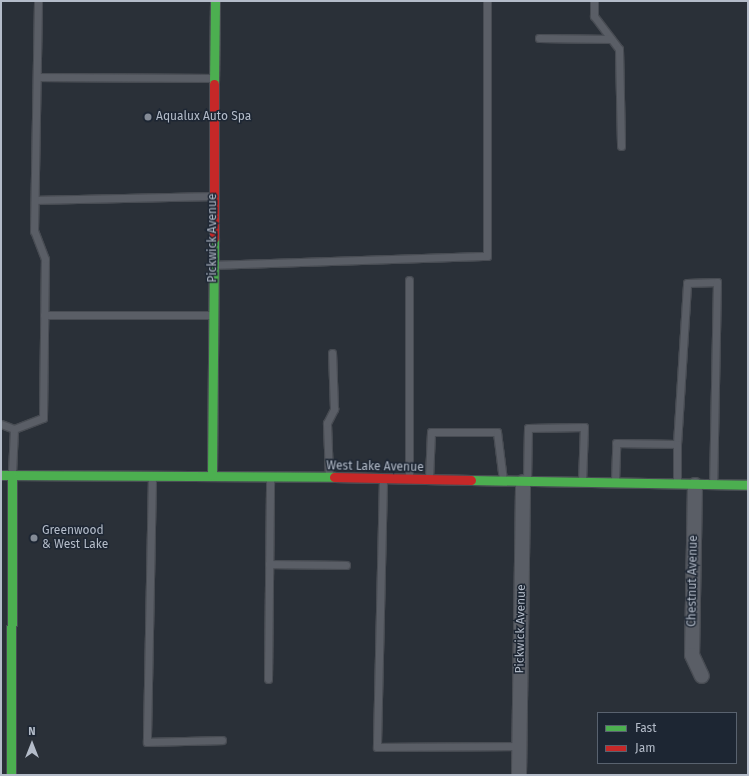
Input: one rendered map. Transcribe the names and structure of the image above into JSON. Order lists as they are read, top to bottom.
{
  "streets": {
    "street": ["Pickwick Avenue", "West Lake Avenue", "Chestnut Avenue"]
  },
  "crossings": [
    ["Pickwick Avenue", "West Lake Avenue"],
    ["West Lake Avenue", "Chestnut Avenue"]
  ],
  "places": ["Aqualux Auto Spa", "Greenwood & West Lake"],
  "legend": ["Fast", "Jam"],
  "north": "top"
}
